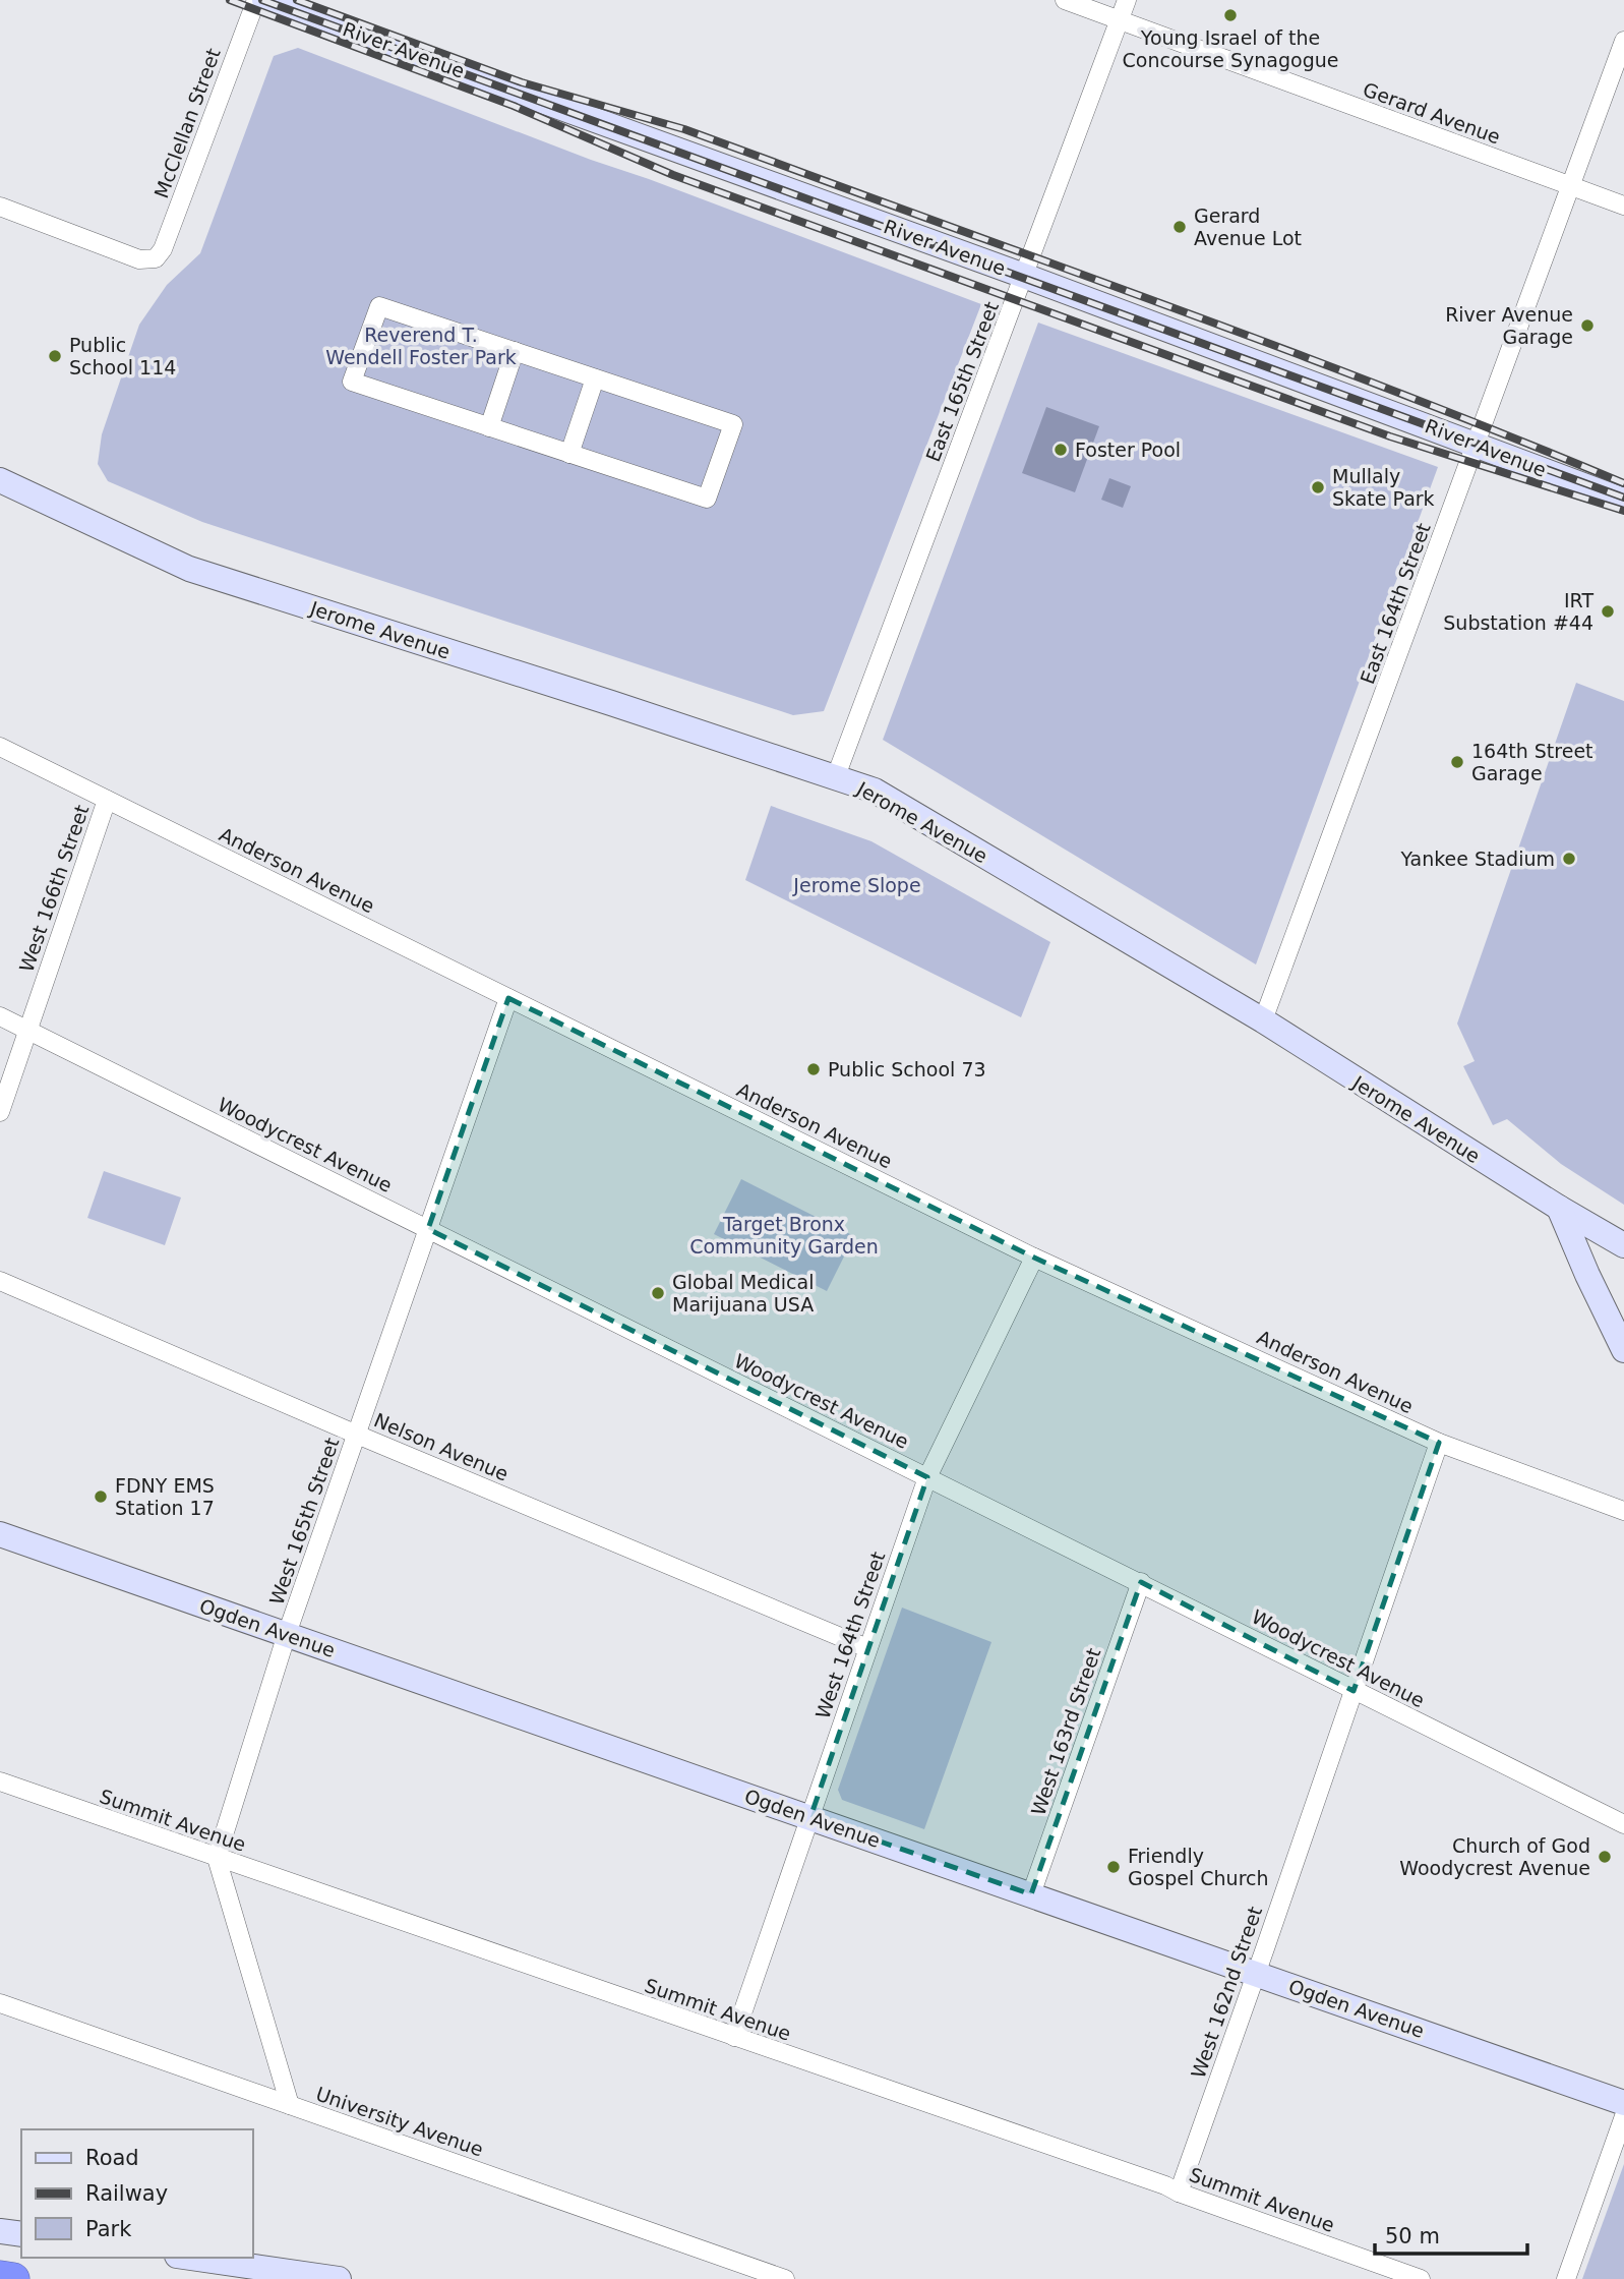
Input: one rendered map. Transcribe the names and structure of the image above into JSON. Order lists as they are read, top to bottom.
{
  "streets": {
    "main road": ["River Avenue", "Jerome Avenue", "Ogden Avenue"],
    "street": [
      "Gerard Avenue",
      "McClellan Street",
      "East 165th Street",
      "East 164th Street",
      "Anderson Avenue",
      "West 166th Street",
      "Woodycrest Avenue",
      "Nelson Avenue",
      "West 165th Street",
      "West 164th Street",
      "West 163rd Street",
      "Summit Avenue",
      "West 162nd Street",
      "University Avenue"
    ]
  },
  "crossings": [
    ["River Avenue", "East 165th Street"],
    ["River Avenue", "East 164th Street"],
    ["Gerard Avenue", "East 165th Street"],
    ["Gerard Avenue", "East 164th Street"],
    ["East 165th Street", "Jerome Avenue"],
    ["East 164th Street", "Jerome Avenue"],
    ["Anderson Avenue", "West 166th Street"],
    ["Anderson Avenue", "West 165th Street"],
    ["Anderson Avenue", "West 164th Street"],
    ["Anderson Avenue", "West 162nd Street"],
    ["West 166th Street", "Woodycrest Avenue"],
    ["Woodycrest Avenue", "West 165th Street"],
    ["Woodycrest Avenue", "West 164th Street"],
    ["Woodycrest Avenue", "West 163rd Street"],
    ["Woodycrest Avenue", "West 162nd Street"],
    ["Nelson Avenue", "West 165th Street"],
    ["Nelson Avenue", "West 164th Street"],
    ["West 165th Street", "Ogden Avenue"],
    ["West 165th Street", "Summit Avenue"],
    ["Ogden Avenue", "West 164th Street"],
    ["Ogden Avenue", "West 163rd Street"],
    ["Ogden Avenue", "West 162nd Street"],
    ["West 164th Street", "Summit Avenue"],
    ["Summit Avenue", "West 162nd Street"]
  ],
  "parks": ["Reverend T. Wendell Foster Park", "Jerome Slope", "Target Bronx Community Garden"],
  "places": [
    "Young Israel of the Concourse Synagogue",
    "Gerard Avenue Lot",
    "River Avenue Garage",
    "Public School 114",
    "Foster Pool",
    "Mullaly Skate Park",
    "IRT Substation #44",
    "164th Street Garage",
    "Yankee Stadium",
    "Public School 73",
    "Global Medical Marijuana USA",
    "FDNY EMS Station 17",
    "Church of God Woodycrest Avenue",
    "Friendly Gospel Church"
  ],
  "legend": ["Road", "Railway", "Park"],
  "scale_bar": "50 m"
}
